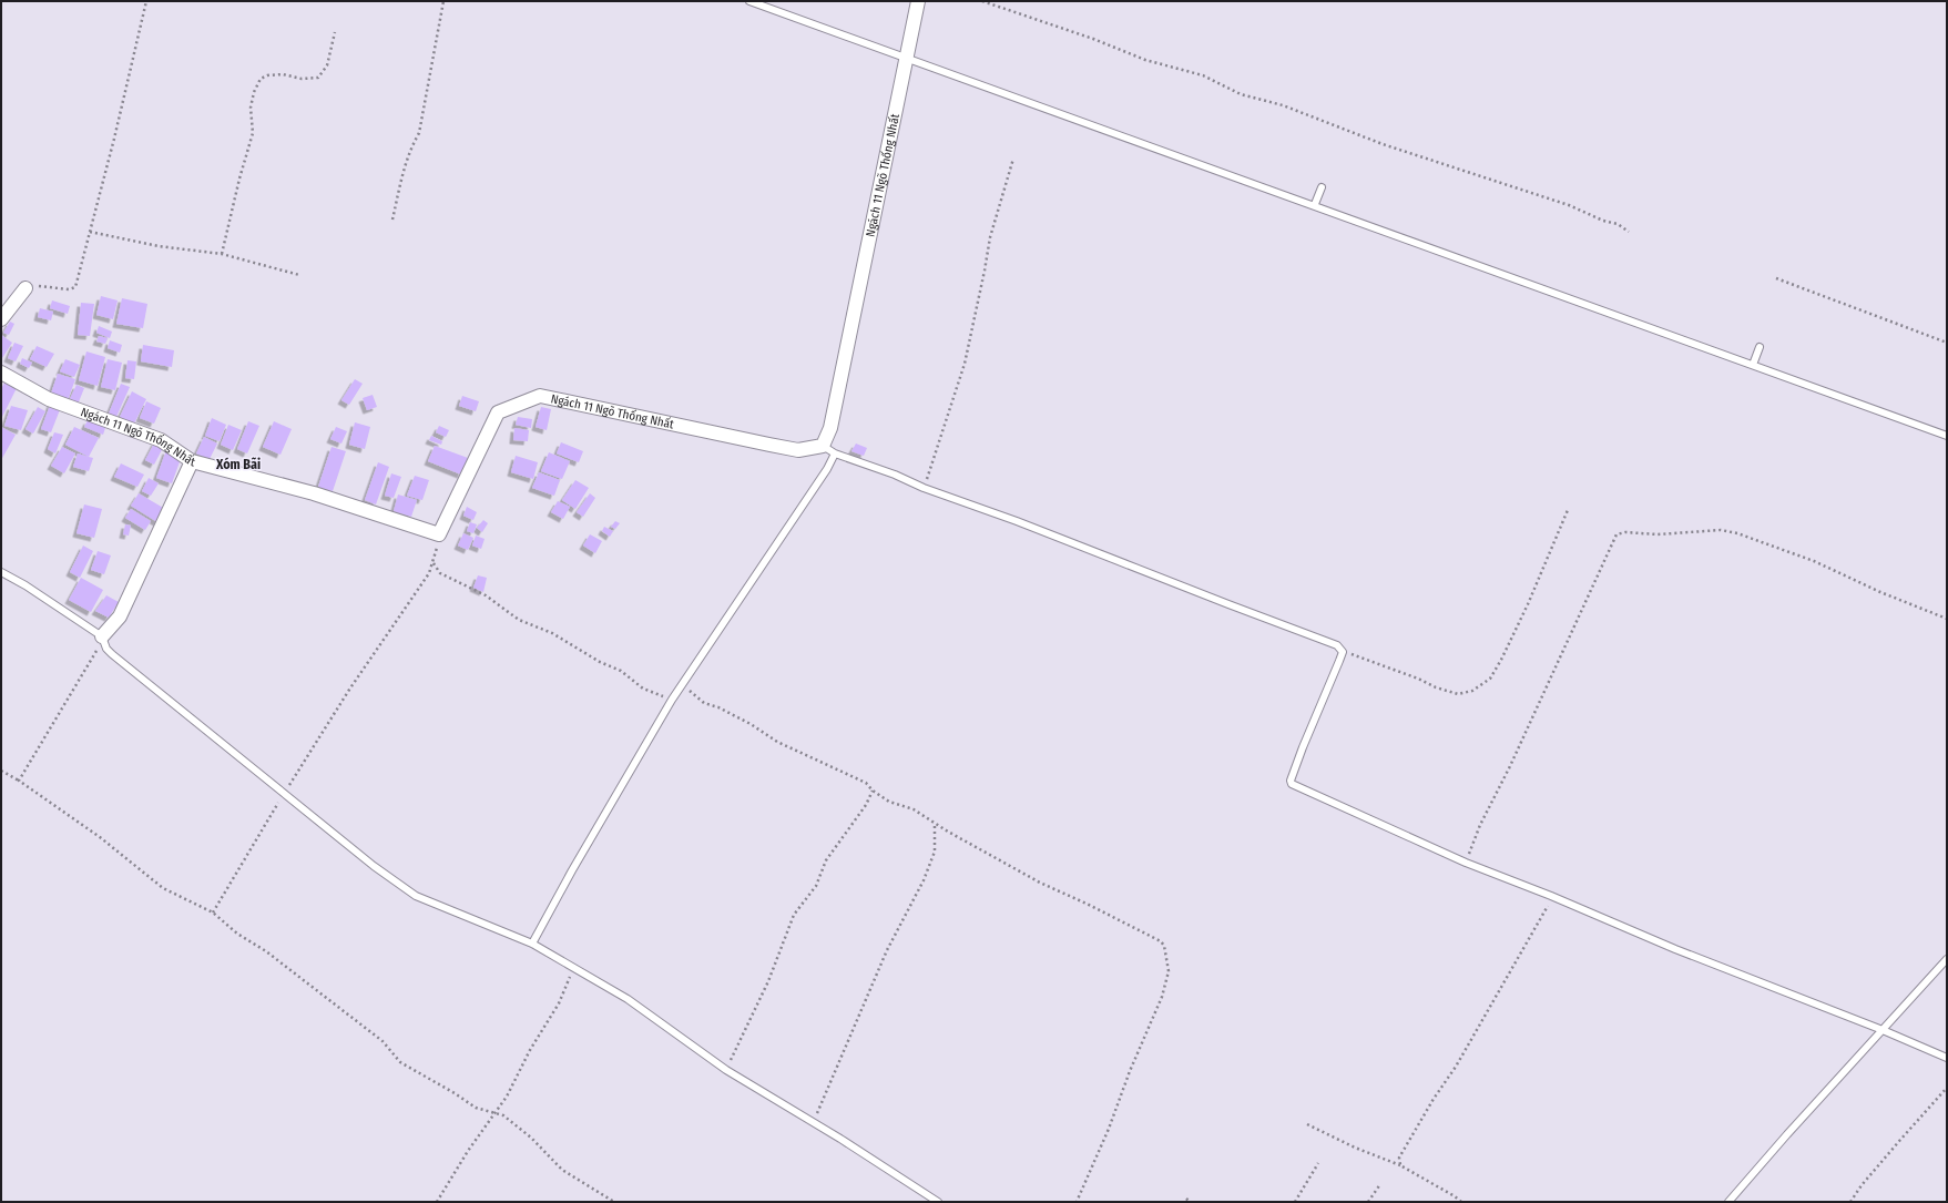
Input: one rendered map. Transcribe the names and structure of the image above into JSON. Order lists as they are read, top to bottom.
{
  "streets": {
    "street": ["Ngách 11 Ngõ Thống Nhất"]
  },
  "districts": ["Xóm Bãi"]
}
